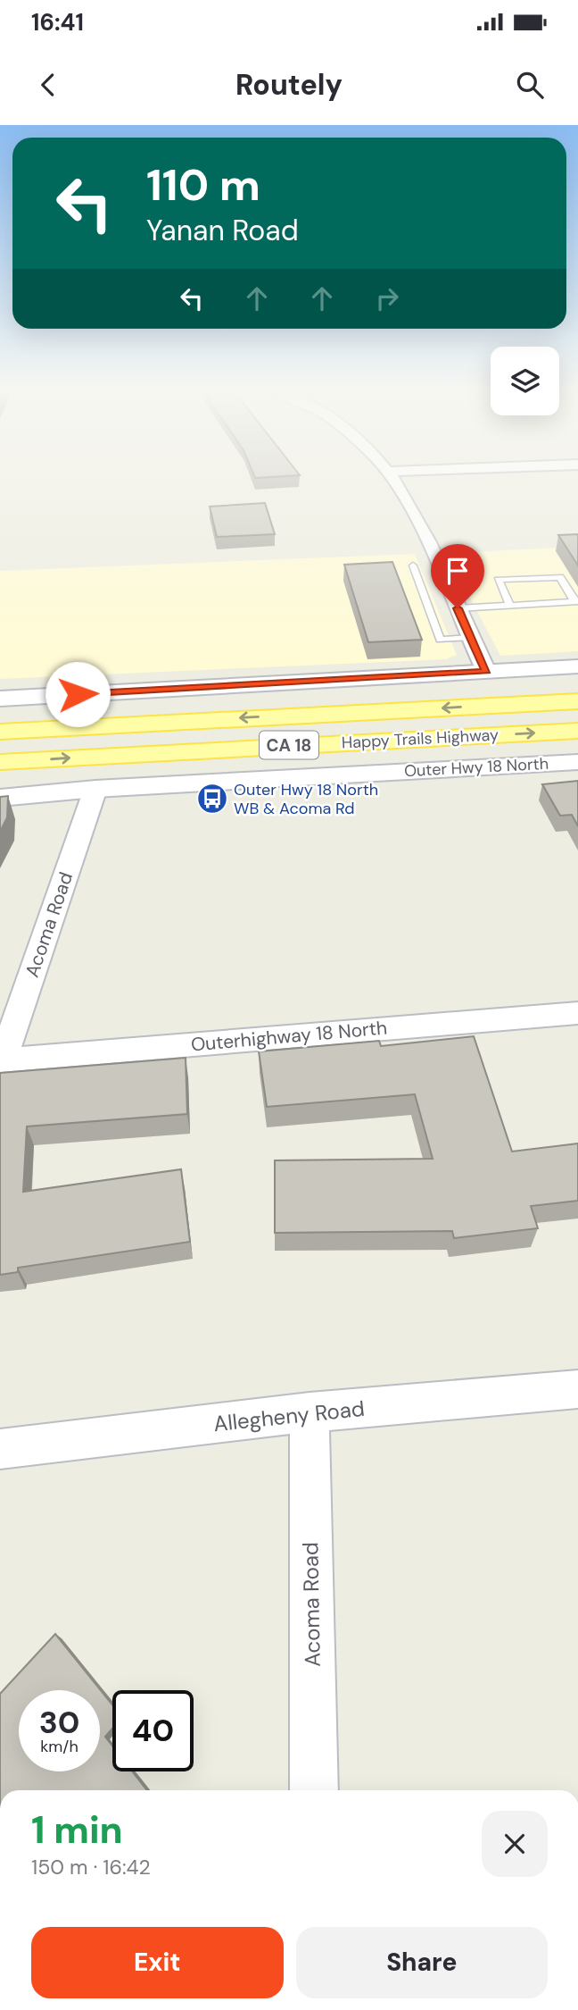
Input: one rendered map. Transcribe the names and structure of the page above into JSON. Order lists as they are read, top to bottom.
{
  "streets": {
    "main road": ["Happy Trails Highway", "CA 18"],
    "street": [
      "Outer Hwy 18 North",
      "Acoma Road",
      "Outerhighway 18 North",
      "Allegheny Road"
    ]
  },
  "crossings": [
    ["Outer Hwy 18 North", "Acoma Road"],
    ["Acoma Road", "Outerhighway 18 North"],
    ["Acoma Road", "Allegheny Road"]
  ],
  "places": {
    "bus stop": ["Outer Hwy 18 North WB & Acoma Rd"]
  },
  "page": {
    "status": "16:41",
    "header": "Routely",
    "turn": ["110 m", "Yanan Road"],
    "speed": "30 km/h",
    "limit": "40",
    "heading": ["1 min", "150 m · 16:42"],
    "buttons": ["Exit", "Share"]
  }
}
